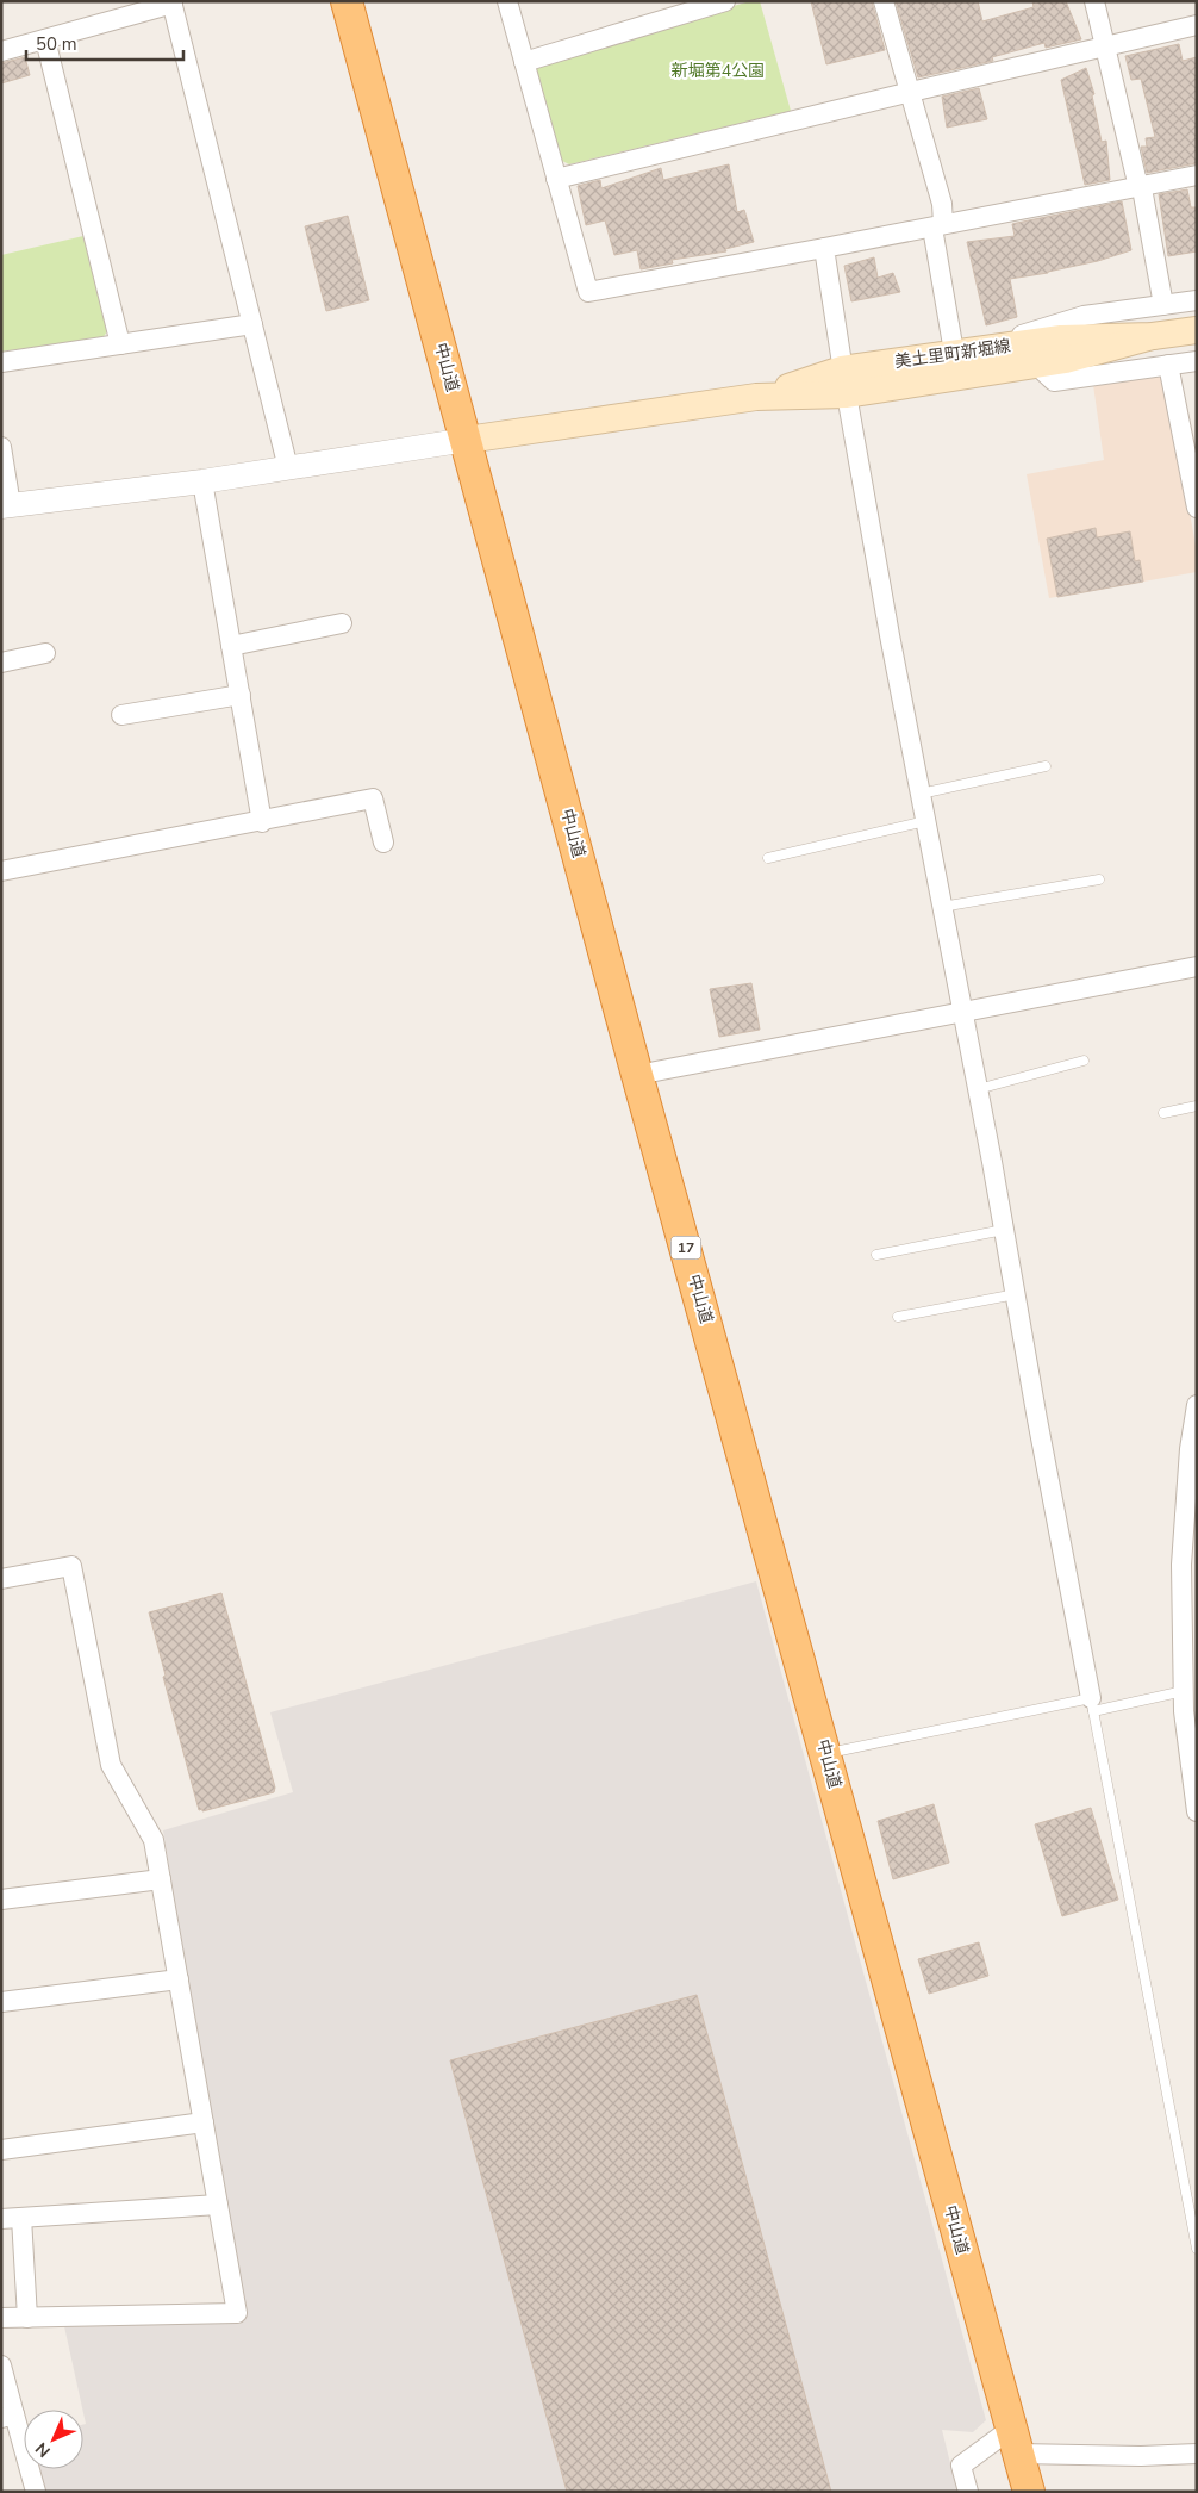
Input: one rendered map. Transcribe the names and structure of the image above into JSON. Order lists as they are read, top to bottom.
{
  "streets": {
    "highway": ["中山道", "17"],
    "main road": ["美土里町新堀線"]
  },
  "crossings": [
    ["美土里町新堀線", "中山道"]
  ],
  "parks": ["新堀第4公園"],
  "scale_bar": "50 m",
  "north": "bottom left"
}
